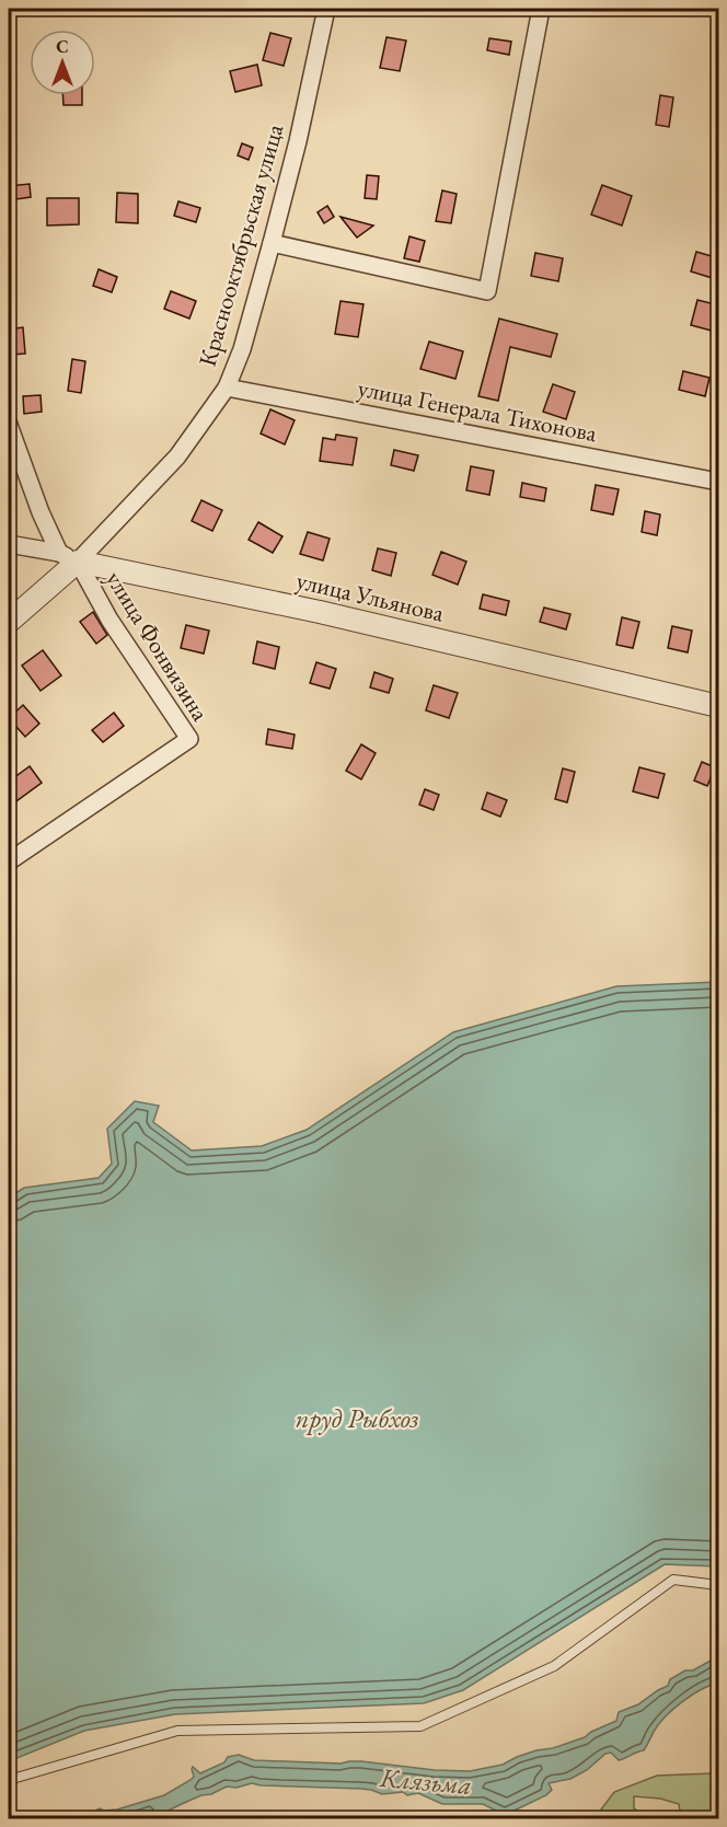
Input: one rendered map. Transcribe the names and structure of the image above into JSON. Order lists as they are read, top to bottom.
{
  "streets": {
    "street": [
      "Краснооктябрьская улица",
      "улица Генерала Тихонова",
      "улица Ульянова",
      "улица Фонвизина"
    ]
  },
  "crossings": [
    ["Краснооктябрьская улица", "улица Генерала Тихонова"],
    ["Краснооктябрьская улица", "улица Ульянова"],
    ["Краснооктябрьская улица", "улица Фонвизина"],
    ["улица Ульянова", "улица Фонвизина"]
  ],
  "water": ["пруд Рыбхоз", "Клязьма"],
  "north": "top"
}
